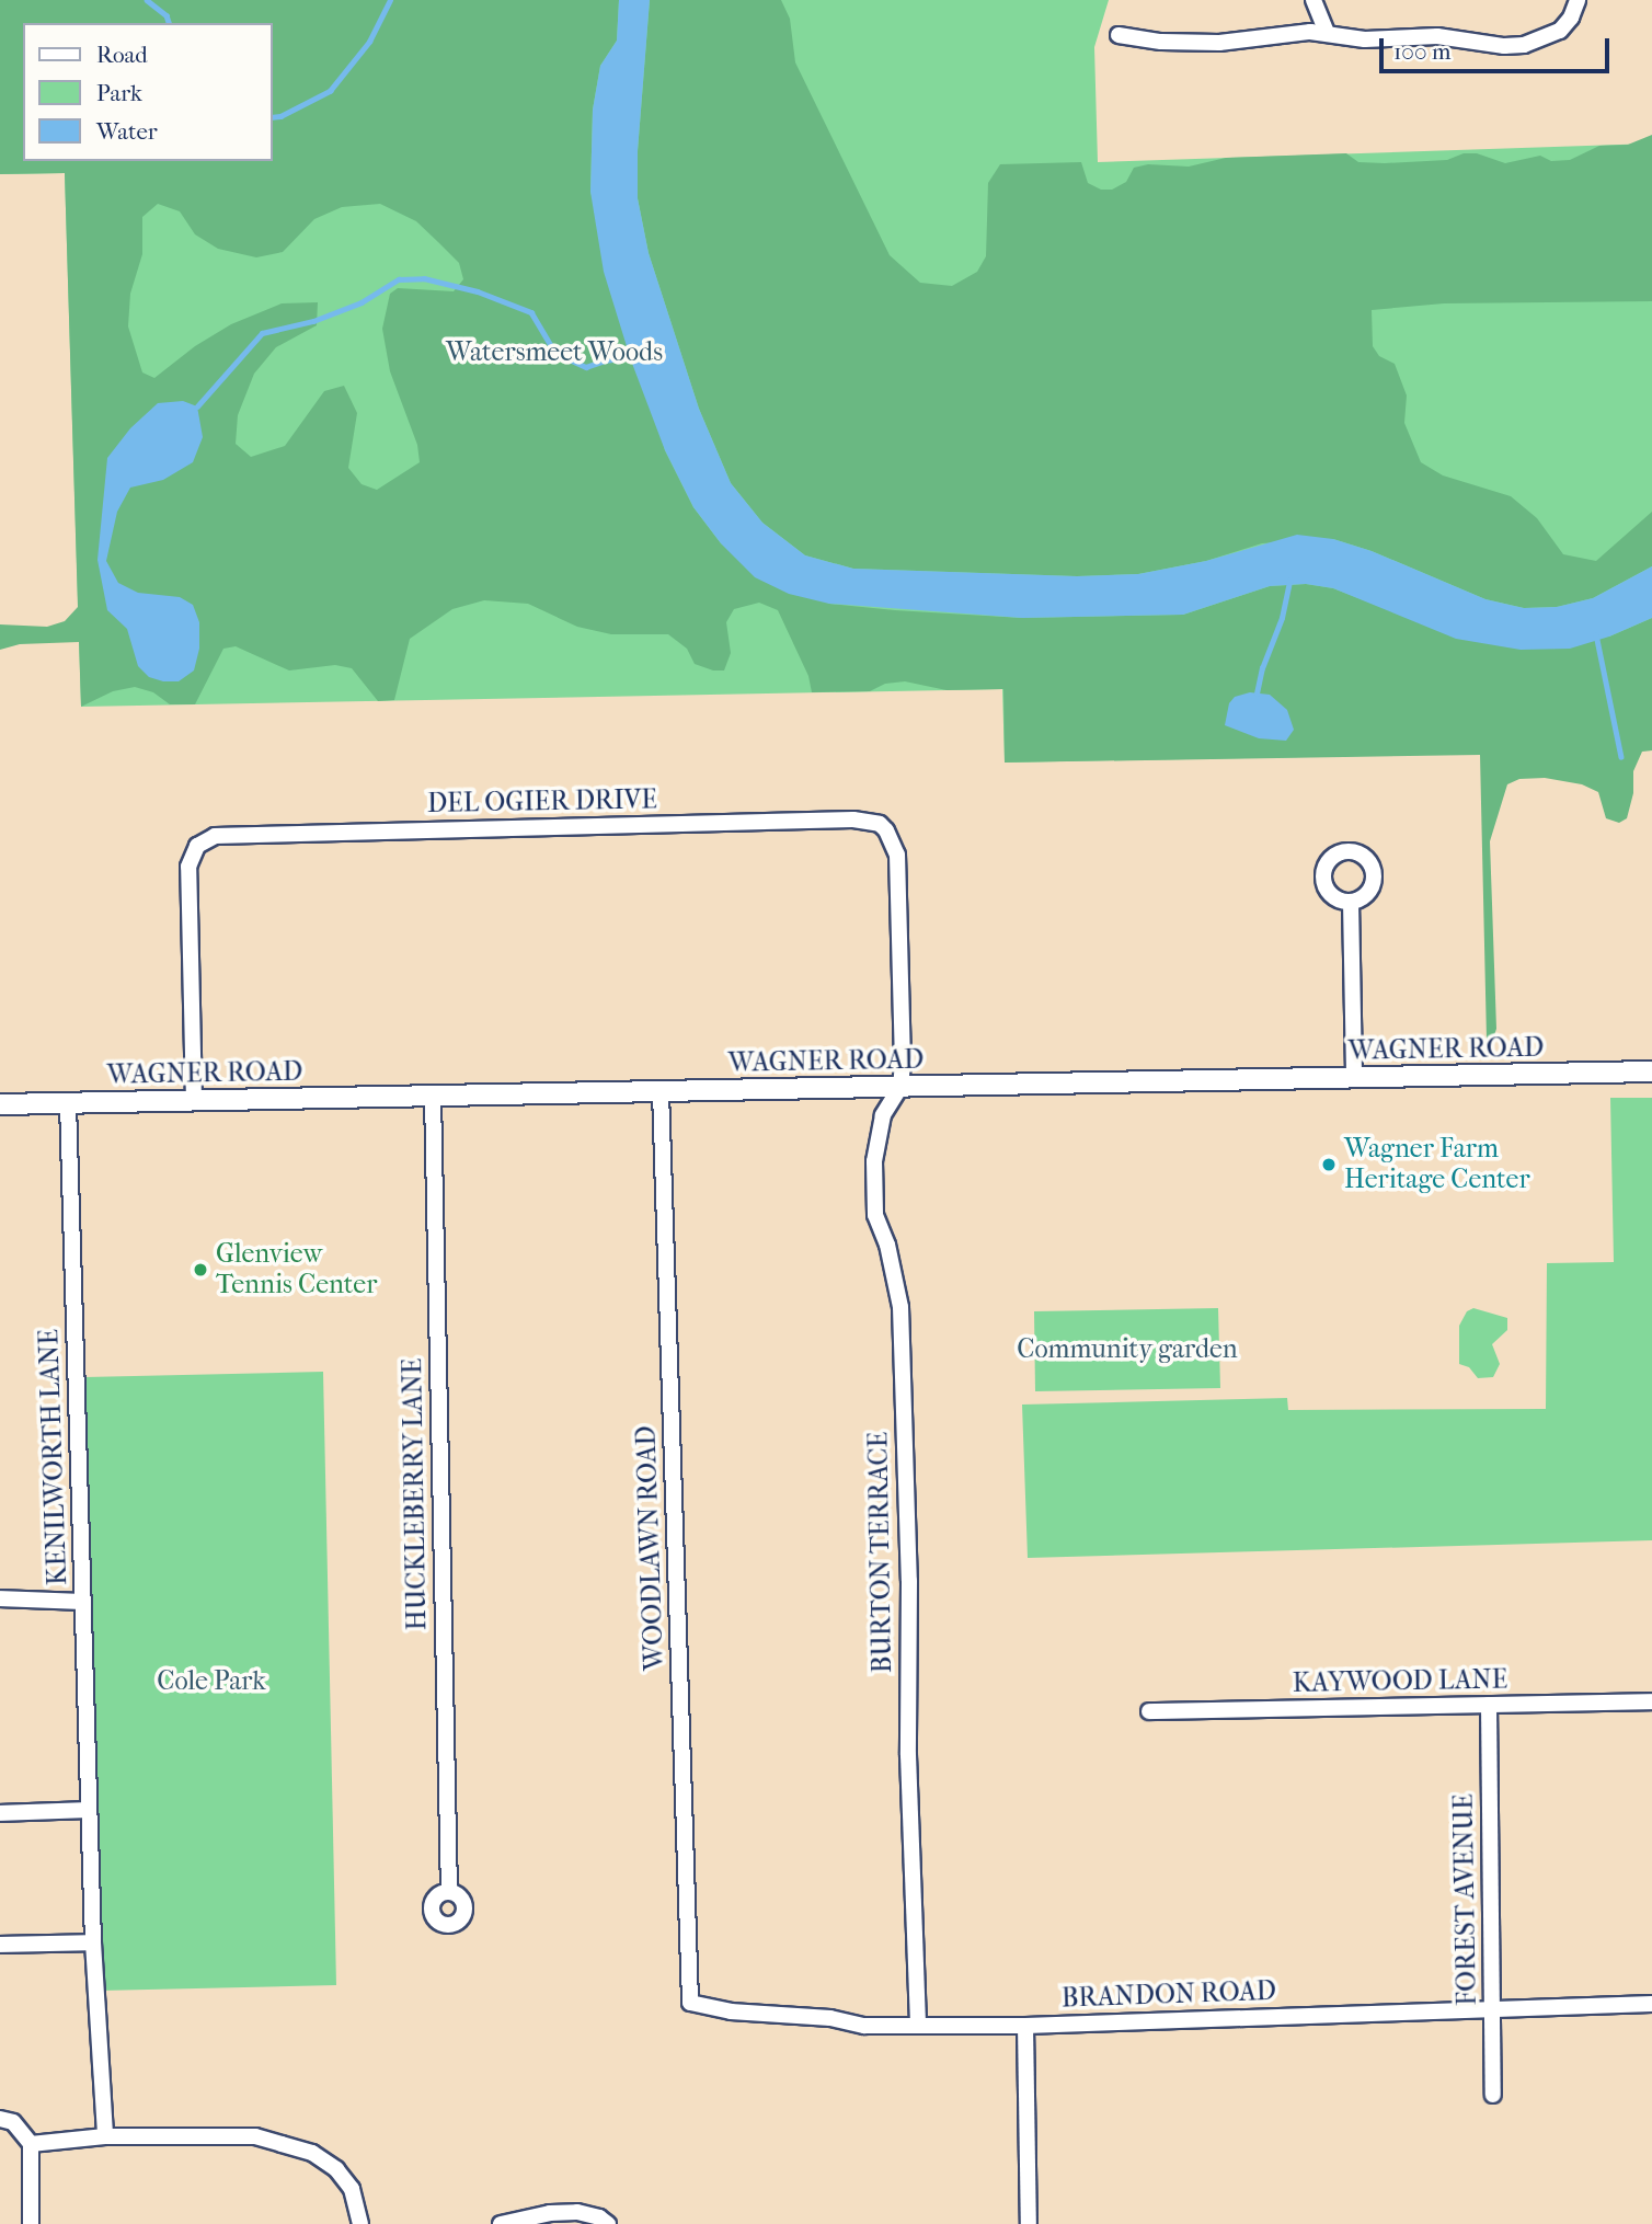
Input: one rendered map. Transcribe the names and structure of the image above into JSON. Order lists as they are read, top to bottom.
{
  "streets": {
    "street": [
      "DEL OGIER DRIVE",
      "WAGNER ROAD",
      "KENILWORTH LANE",
      "HUCKLEBERRY LANE",
      "WOODLAWN ROAD",
      "BURTON TERRACE",
      "KAYWOOD LANE",
      "FOREST AVENUE",
      "BRANDON ROAD"
    ]
  },
  "crossings": [
    ["DEL OGIER DRIVE", "WAGNER ROAD"],
    ["DEL OGIER DRIVE", "BURTON TERRACE"],
    ["WAGNER ROAD", "KENILWORTH LANE"],
    ["WAGNER ROAD", "HUCKLEBERRY LANE"],
    ["WAGNER ROAD", "WOODLAWN ROAD"],
    ["WAGNER ROAD", "BURTON TERRACE"],
    ["WOODLAWN ROAD", "BRANDON ROAD"],
    ["BURTON TERRACE", "BRANDON ROAD"],
    ["KAYWOOD LANE", "FOREST AVENUE"],
    ["FOREST AVENUE", "BRANDON ROAD"]
  ],
  "parks": ["Watersmeet Woods", "Community garden", "Cole Park"],
  "places": ["Wagner Farm Heritage Center", "Glenview Tennis Center"],
  "legend": ["Road", "Park", "Water"],
  "scale_bar": "100 m"
}
